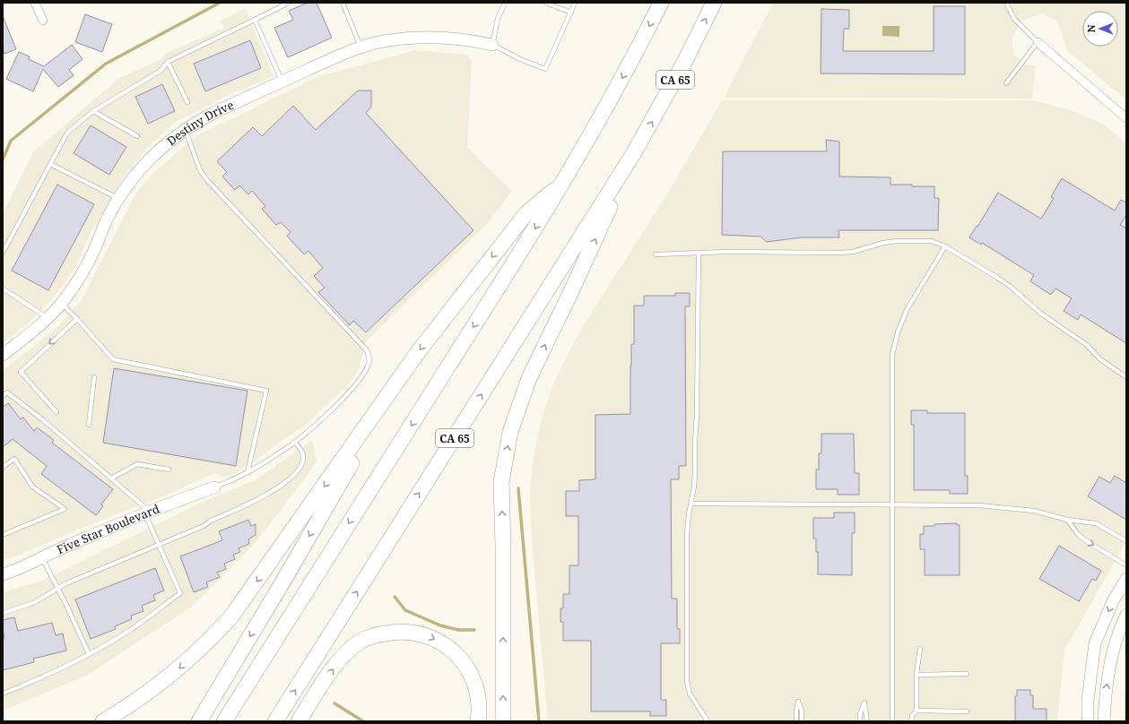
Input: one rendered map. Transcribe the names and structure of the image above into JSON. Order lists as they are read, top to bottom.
{
  "streets": {
    "highway": ["CA 65"],
    "street": ["Destiny Drive", "Five Star Boulevard"]
  },
  "north": "left"
}
